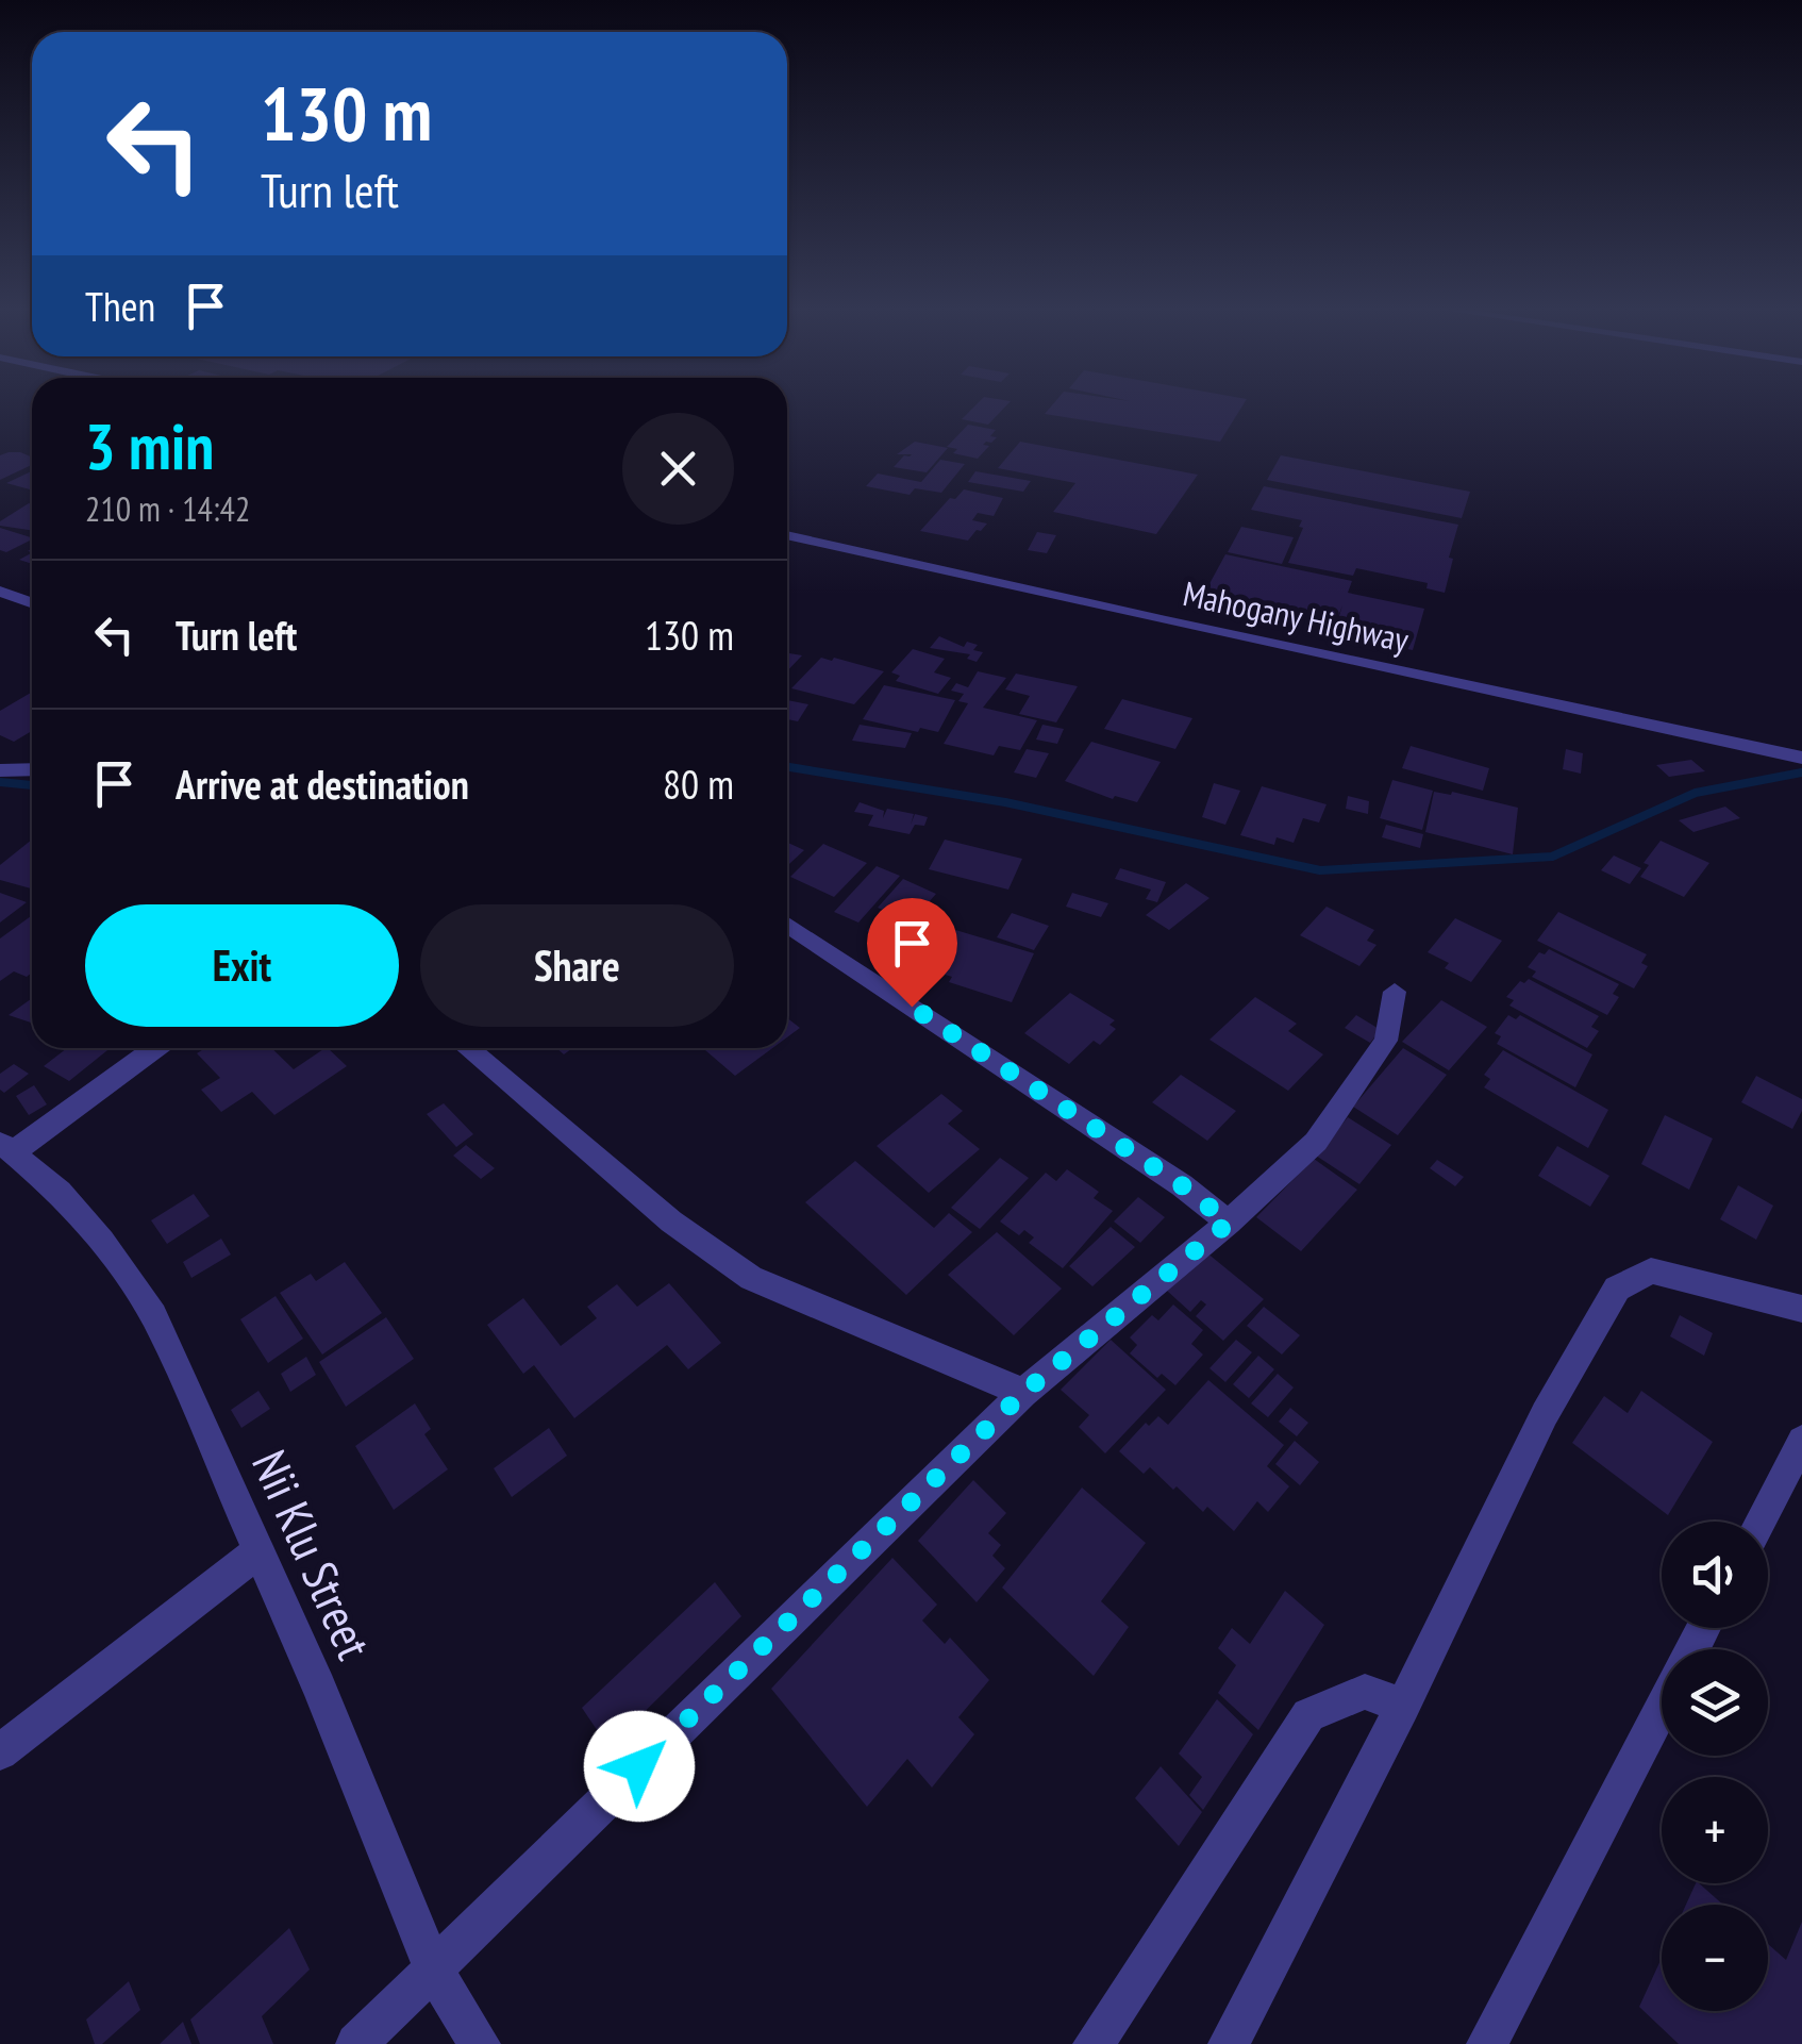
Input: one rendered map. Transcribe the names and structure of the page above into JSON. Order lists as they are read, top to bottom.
{
  "streets": {
    "street": ["Mahogany Highway", "Nii Klu Street"]
  },
  "page": {
    "turn": ["130 m", "Turn left"],
    "then": "Then",
    "heading": ["3 min", "210 m · 14:42"],
    "list": [
      {
        "name": "Turn left",
        "value": "130 m"
      },
      {
        "name": "Arrive at destination",
        "value": "80 m"
      }
    ],
    "buttons": ["Exit", "Share"],
    "map_buttons": ["+", "−"]
  }
}
